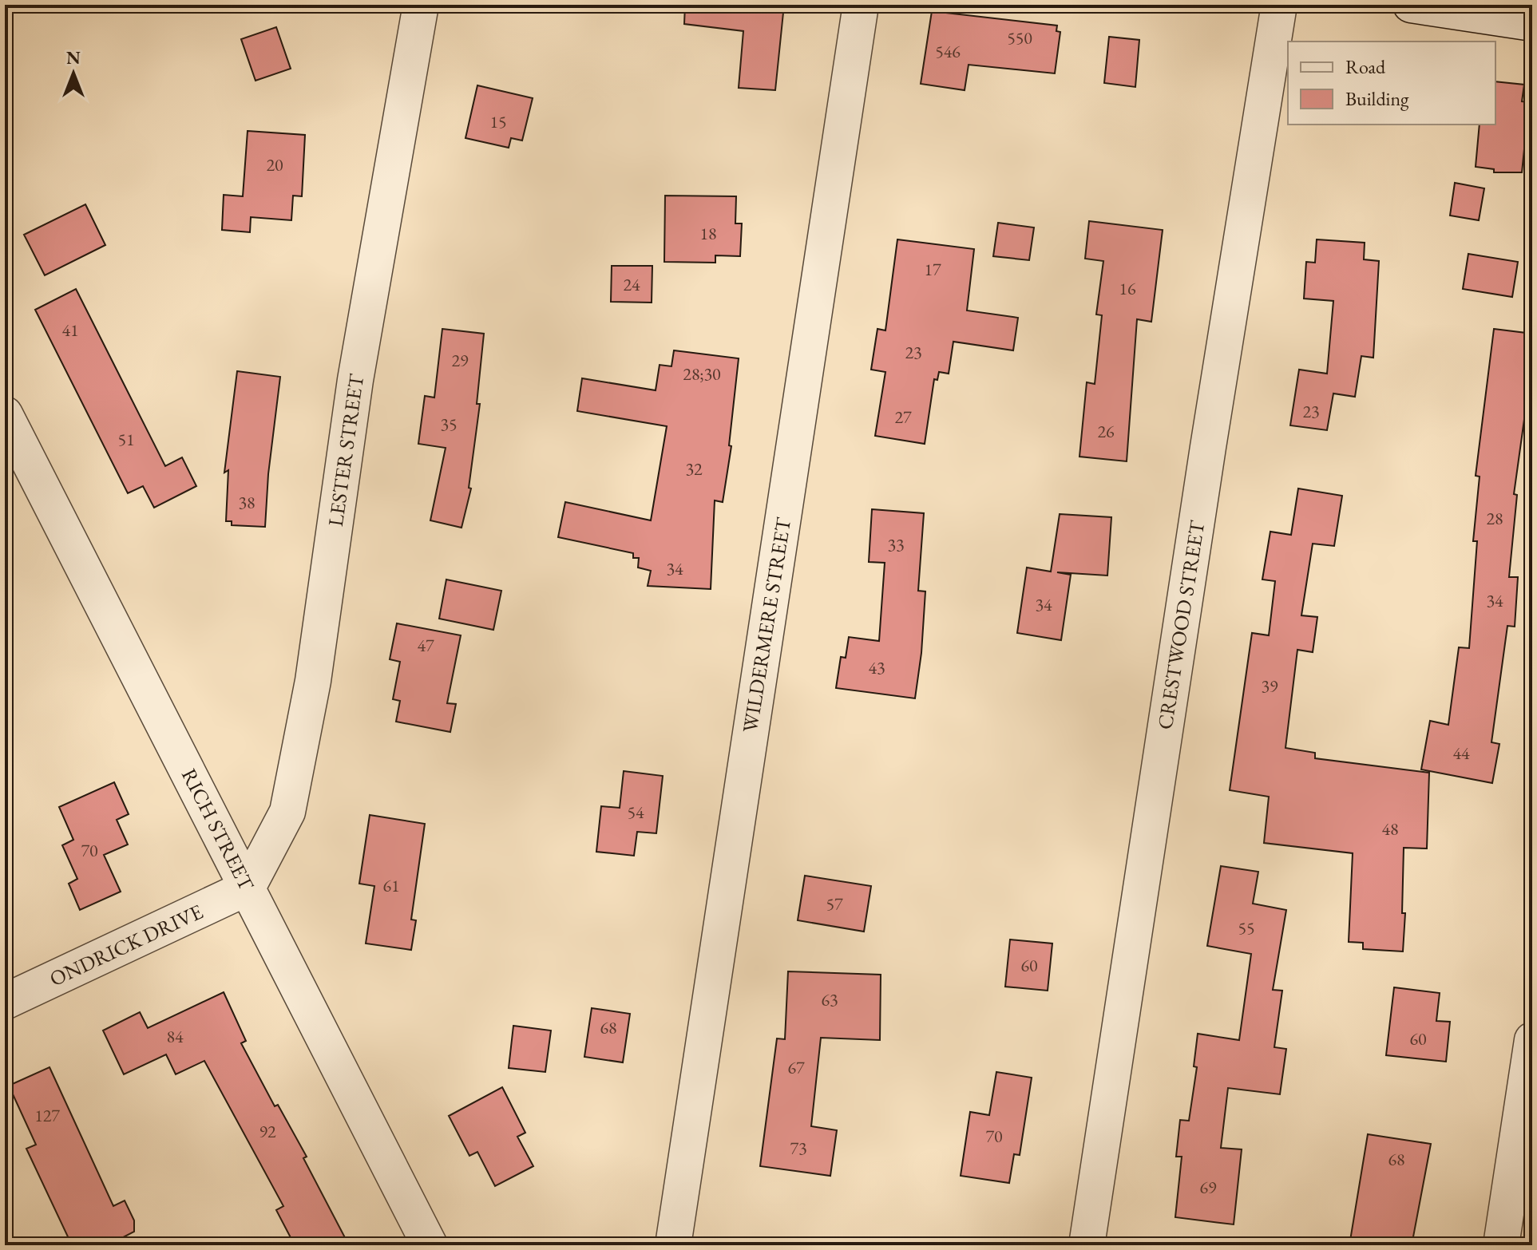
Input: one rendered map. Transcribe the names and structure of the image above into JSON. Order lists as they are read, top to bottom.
{
  "streets": {
    "street": [
      "LESTER STREET",
      "WILDERMERE STREET",
      "CRESTWOOD STREET",
      "RICH STREET",
      "ONDRICK DRIVE"
    ]
  },
  "crossings": [
    ["LESTER STREET", "RICH STREET"],
    ["LESTER STREET", "ONDRICK DRIVE"],
    ["RICH STREET", "ONDRICK DRIVE"]
  ],
  "house_numbers": [
    "550",
    "546",
    "15",
    "20",
    "18",
    "17",
    "24",
    "16",
    "41",
    "23",
    "29",
    "28;30",
    "23",
    "27",
    "35",
    "26",
    "51",
    "32",
    "38",
    "28",
    "33",
    "34",
    "34",
    "34",
    "47",
    "43",
    "39",
    "44",
    "54",
    "48",
    "70",
    "61",
    "57",
    "55",
    "60",
    "63",
    "68",
    "84",
    "60",
    "67",
    "127",
    "92",
    "70",
    "73",
    "68",
    "69"
  ],
  "legend": ["Road", "Building"],
  "north": "top"
}
